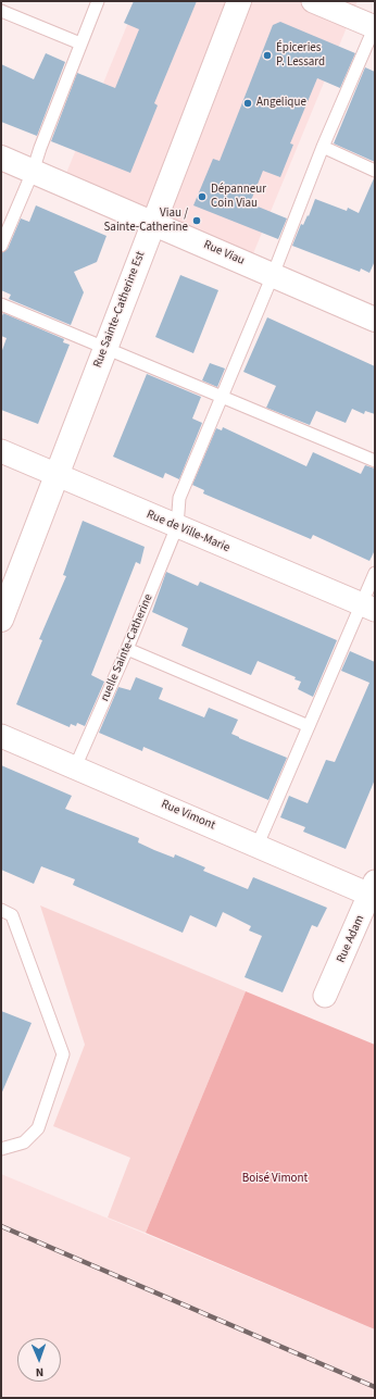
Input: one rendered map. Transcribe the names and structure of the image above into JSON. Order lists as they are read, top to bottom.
{
  "streets": {
    "street": [
      "Rue Viau",
      "Rue Sainte-Catherine Est",
      "Rue de Ville-Marie",
      "Rue Vimont",
      "Rue Adam"
    ],
    "lane": ["ruelle Sainte-Catherine"]
  },
  "crossings": [
    ["Rue Viau", "Rue Sainte-Catherine Est"],
    ["Rue Viau", "ruelle Sainte-Catherine"],
    ["Rue Sainte-Catherine Est", "Rue de Ville-Marie"],
    ["Rue de Ville-Marie", "ruelle Sainte-Catherine"],
    ["ruelle Sainte-Catherine", "Rue Vimont"],
    ["Rue Vimont", "Rue Adam"]
  ],
  "parks": ["Boisé Vimont"],
  "places": [
    "Épiceries P. Lessard",
    "Angelique",
    "Dépanneur Coin Viau",
    "Viau / Sainte-Catherine"
  ],
  "north": "bottom"
}
